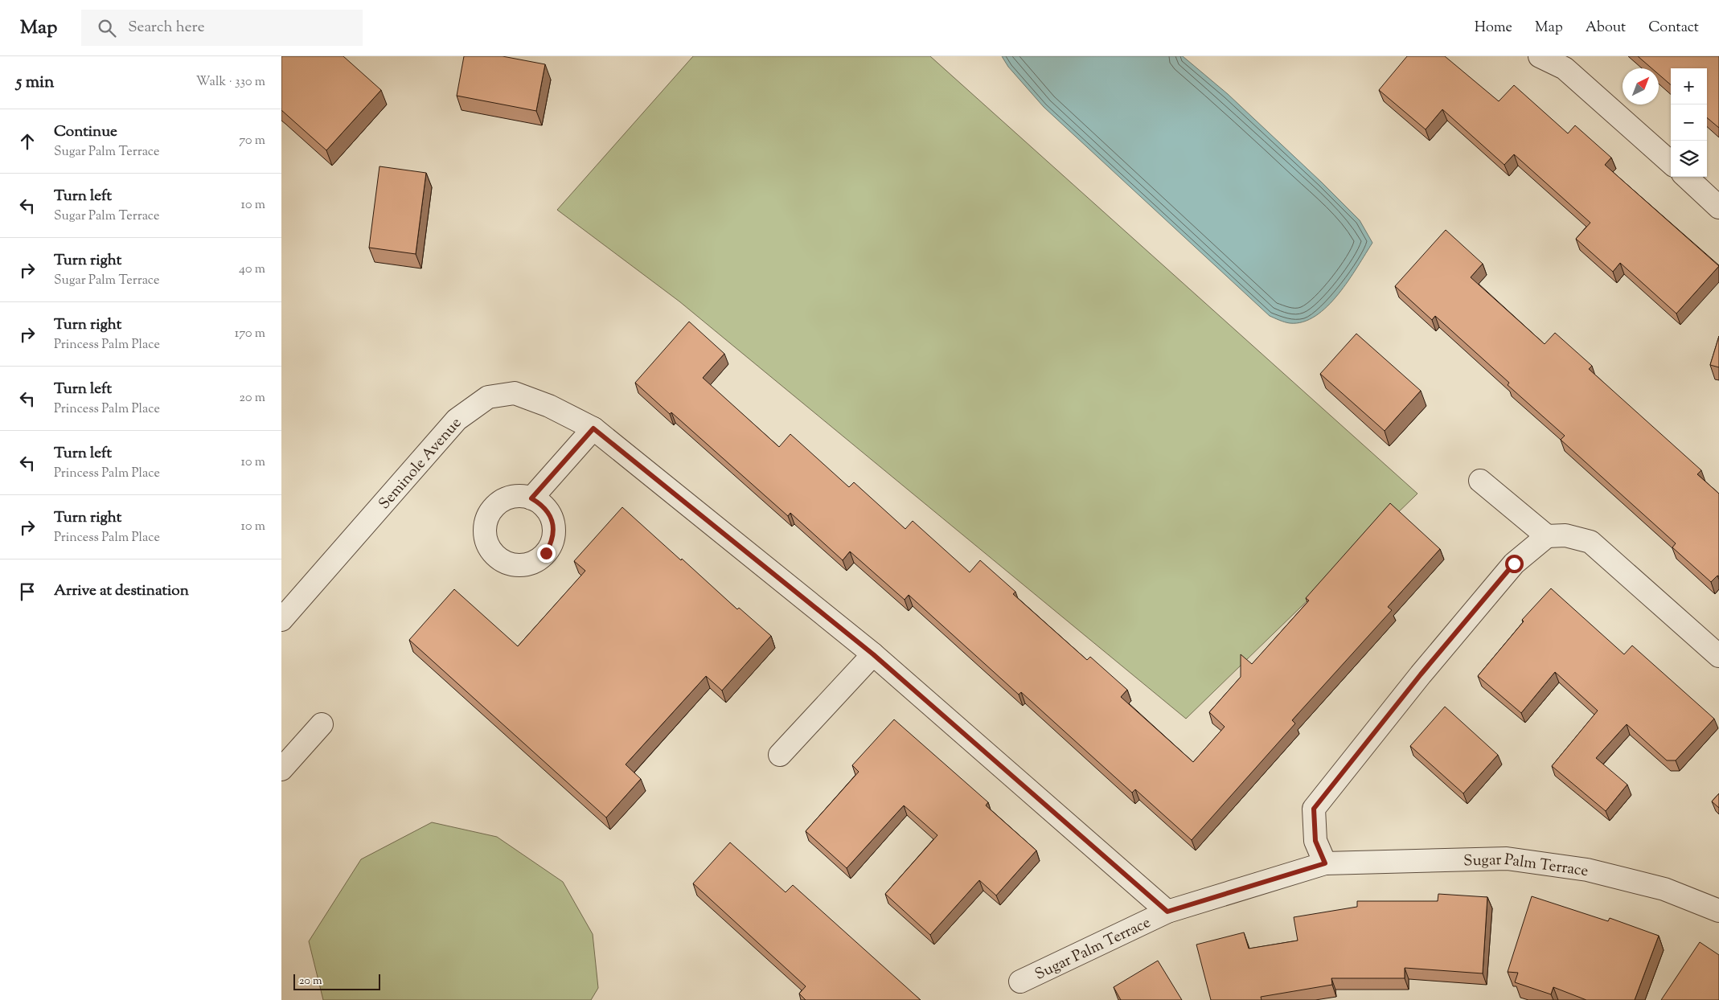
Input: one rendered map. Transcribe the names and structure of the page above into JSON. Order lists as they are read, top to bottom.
{
  "streets": {
    "street": ["Seminole Avenue", "Sugar Palm Terrace"]
  },
  "crossings": [
    ["Seminole Avenue", "Sugar Palm Terrace"]
  ],
  "scale_bar": "20 m",
  "north": "top right",
  "page": {
    "header": "Map",
    "search": "Search here",
    "nav": [
      "Home",
      "Map",
      "About",
      "Contact"
    ],
    "heading": ["5 min", "Walk · 330 m"],
    "map_buttons": ["+", "−"],
    "list": [
      ["Continue", "Sugar Palm Terrace", "70 m"],
      ["Turn left", "Sugar Palm Terrace", "10 m"],
      ["Turn right", "Sugar Palm Terrace", "40 m"],
      ["Turn right", "Princess Palm Place", "170 m"],
      ["Turn left", "Princess Palm Place", "20 m"],
      ["Turn left", "Princess Palm Place", "10 m"],
      ["Turn right", "Princess Palm Place", "10 m"],
      "Arrive at destination"
    ],
    "scale": "20 m"
  }
}
